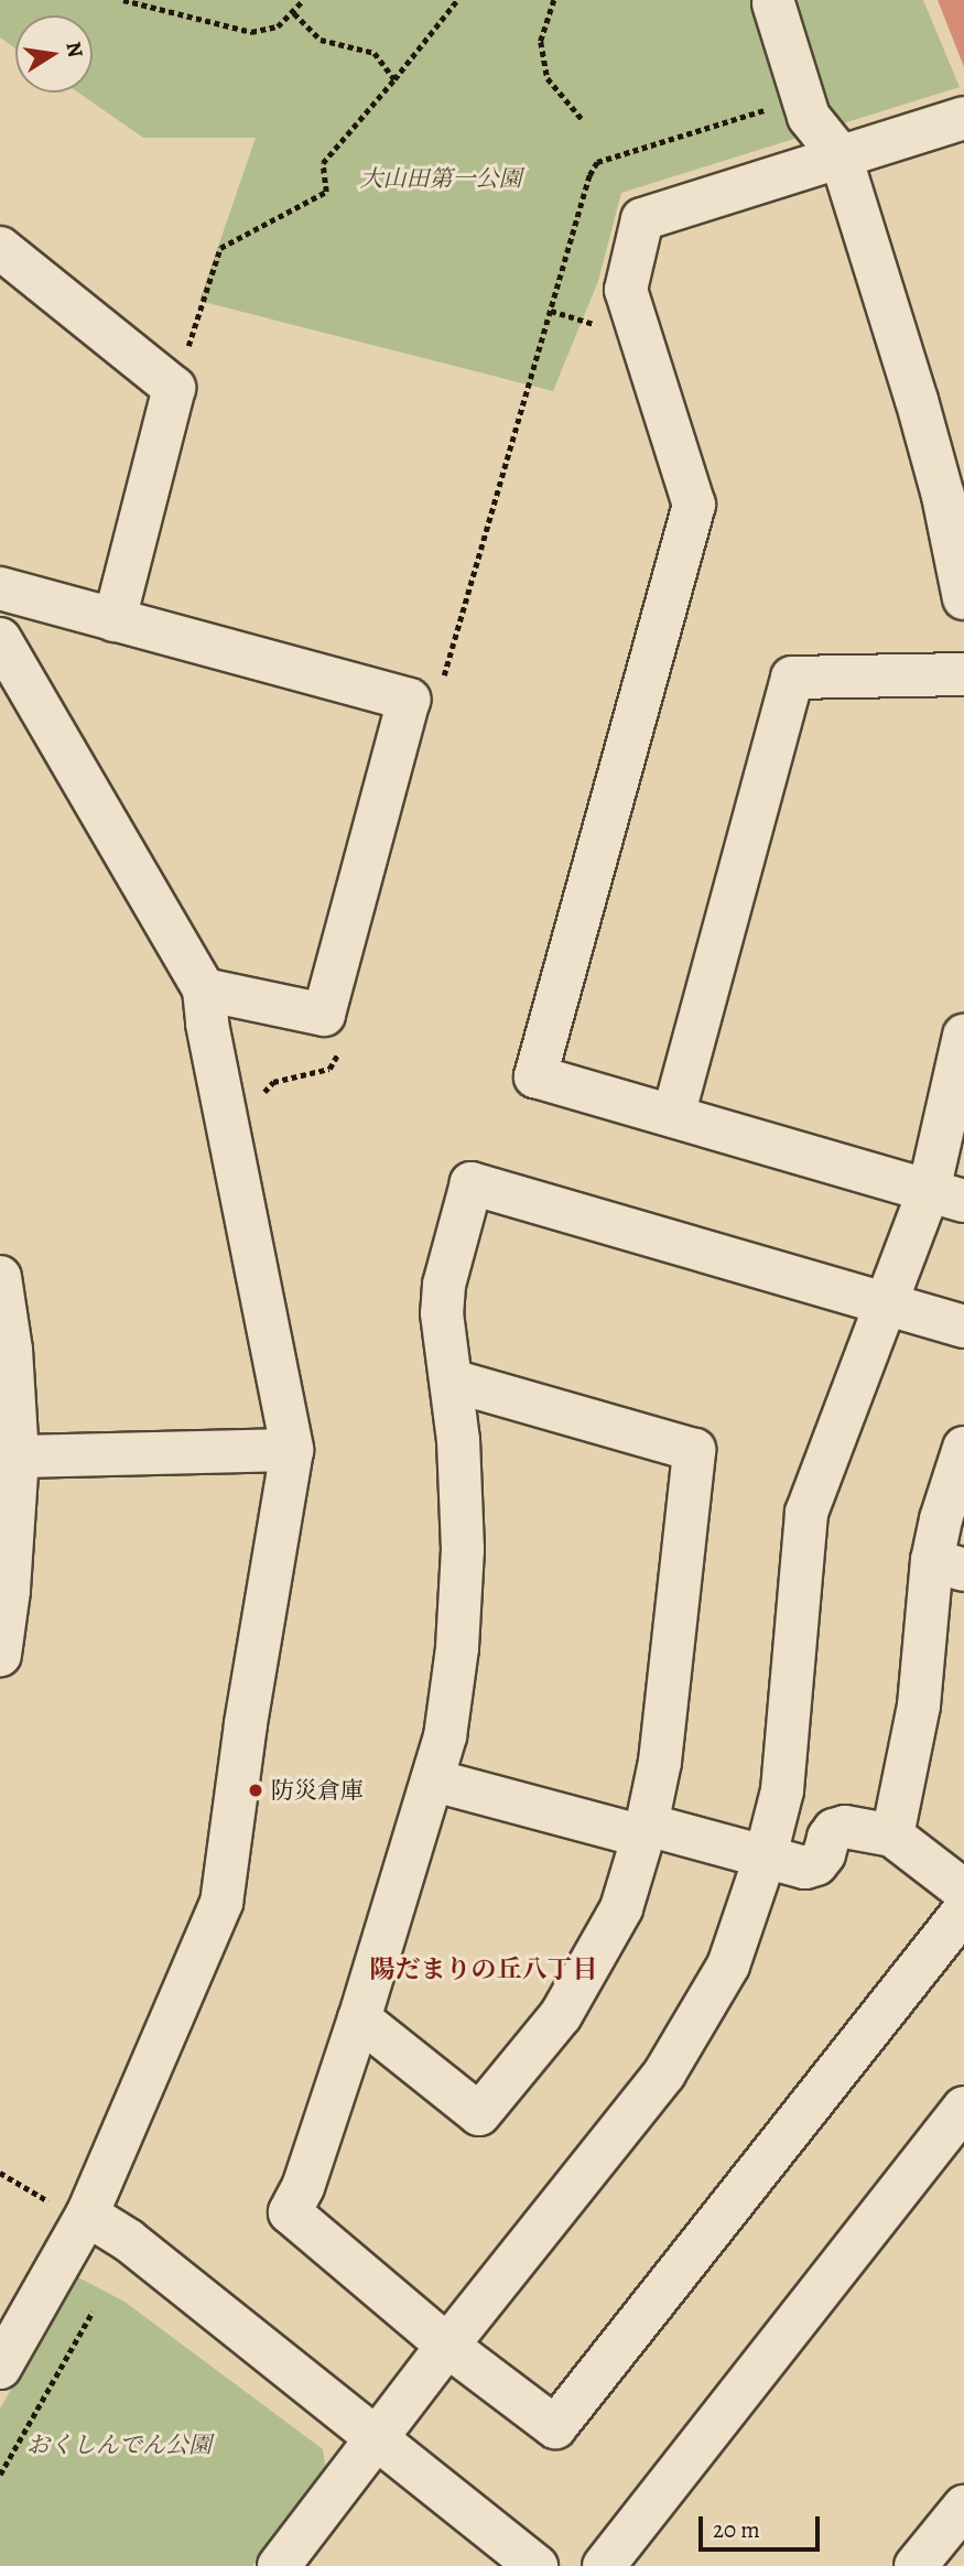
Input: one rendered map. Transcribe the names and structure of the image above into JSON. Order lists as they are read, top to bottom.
{
  "districts": ["陽だまりの丘八丁目"],
  "parks": ["大山田第一公園", "おくしんでん公園"],
  "places": ["防災倉庫"],
  "scale_bar": "20 m",
  "north": "right"
}
